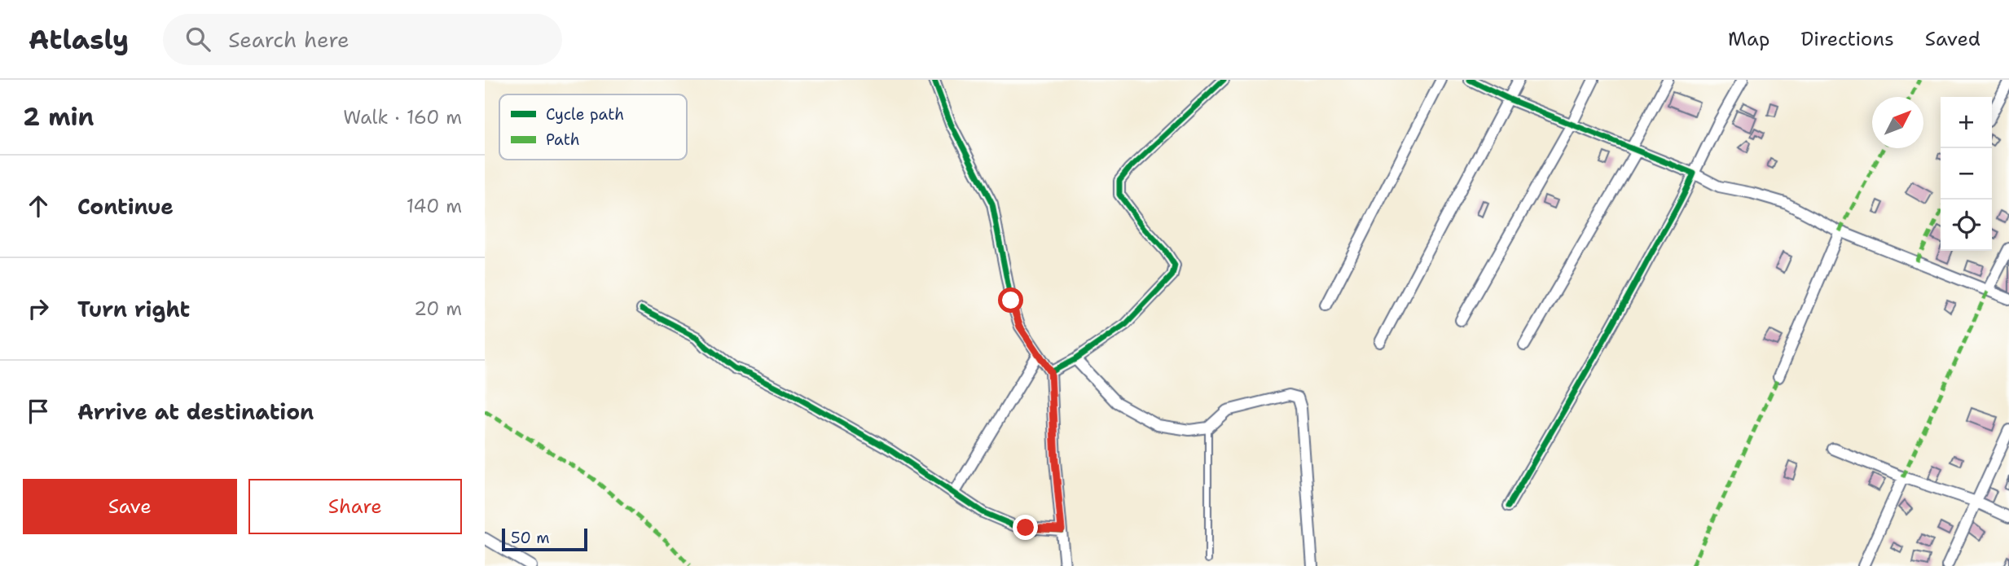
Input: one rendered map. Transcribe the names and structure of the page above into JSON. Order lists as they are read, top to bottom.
{
  "legend": ["Cycle path", "Path"],
  "scale_bar": "50 m",
  "north": "top right",
  "page": {
    "header": "Atlasly",
    "search": "Search here",
    "nav": ["Map", "Directions", "Saved"],
    "heading": ["2 min", "Walk · 160 m"],
    "map_buttons": ["+", "−"],
    "list": [
      ["Continue", "140 m"],
      ["Turn right", "20 m"],
      "Arrive at destination"
    ],
    "buttons": ["Save", "Share"],
    "scale": "50 m"
  }
}
